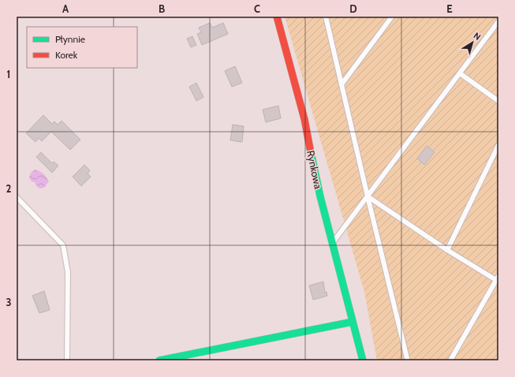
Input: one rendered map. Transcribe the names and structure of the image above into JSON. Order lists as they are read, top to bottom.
{
  "streets": {
    "street": ["Rynkowa"]
  },
  "legend": ["Płynnie", "Korek"],
  "north": "top right",
  "grid": {
    "columns": [
      "A",
      "B",
      "C",
      "D",
      "E"
    ],
    "rows": ["1", "2", "3"]
  }
}
